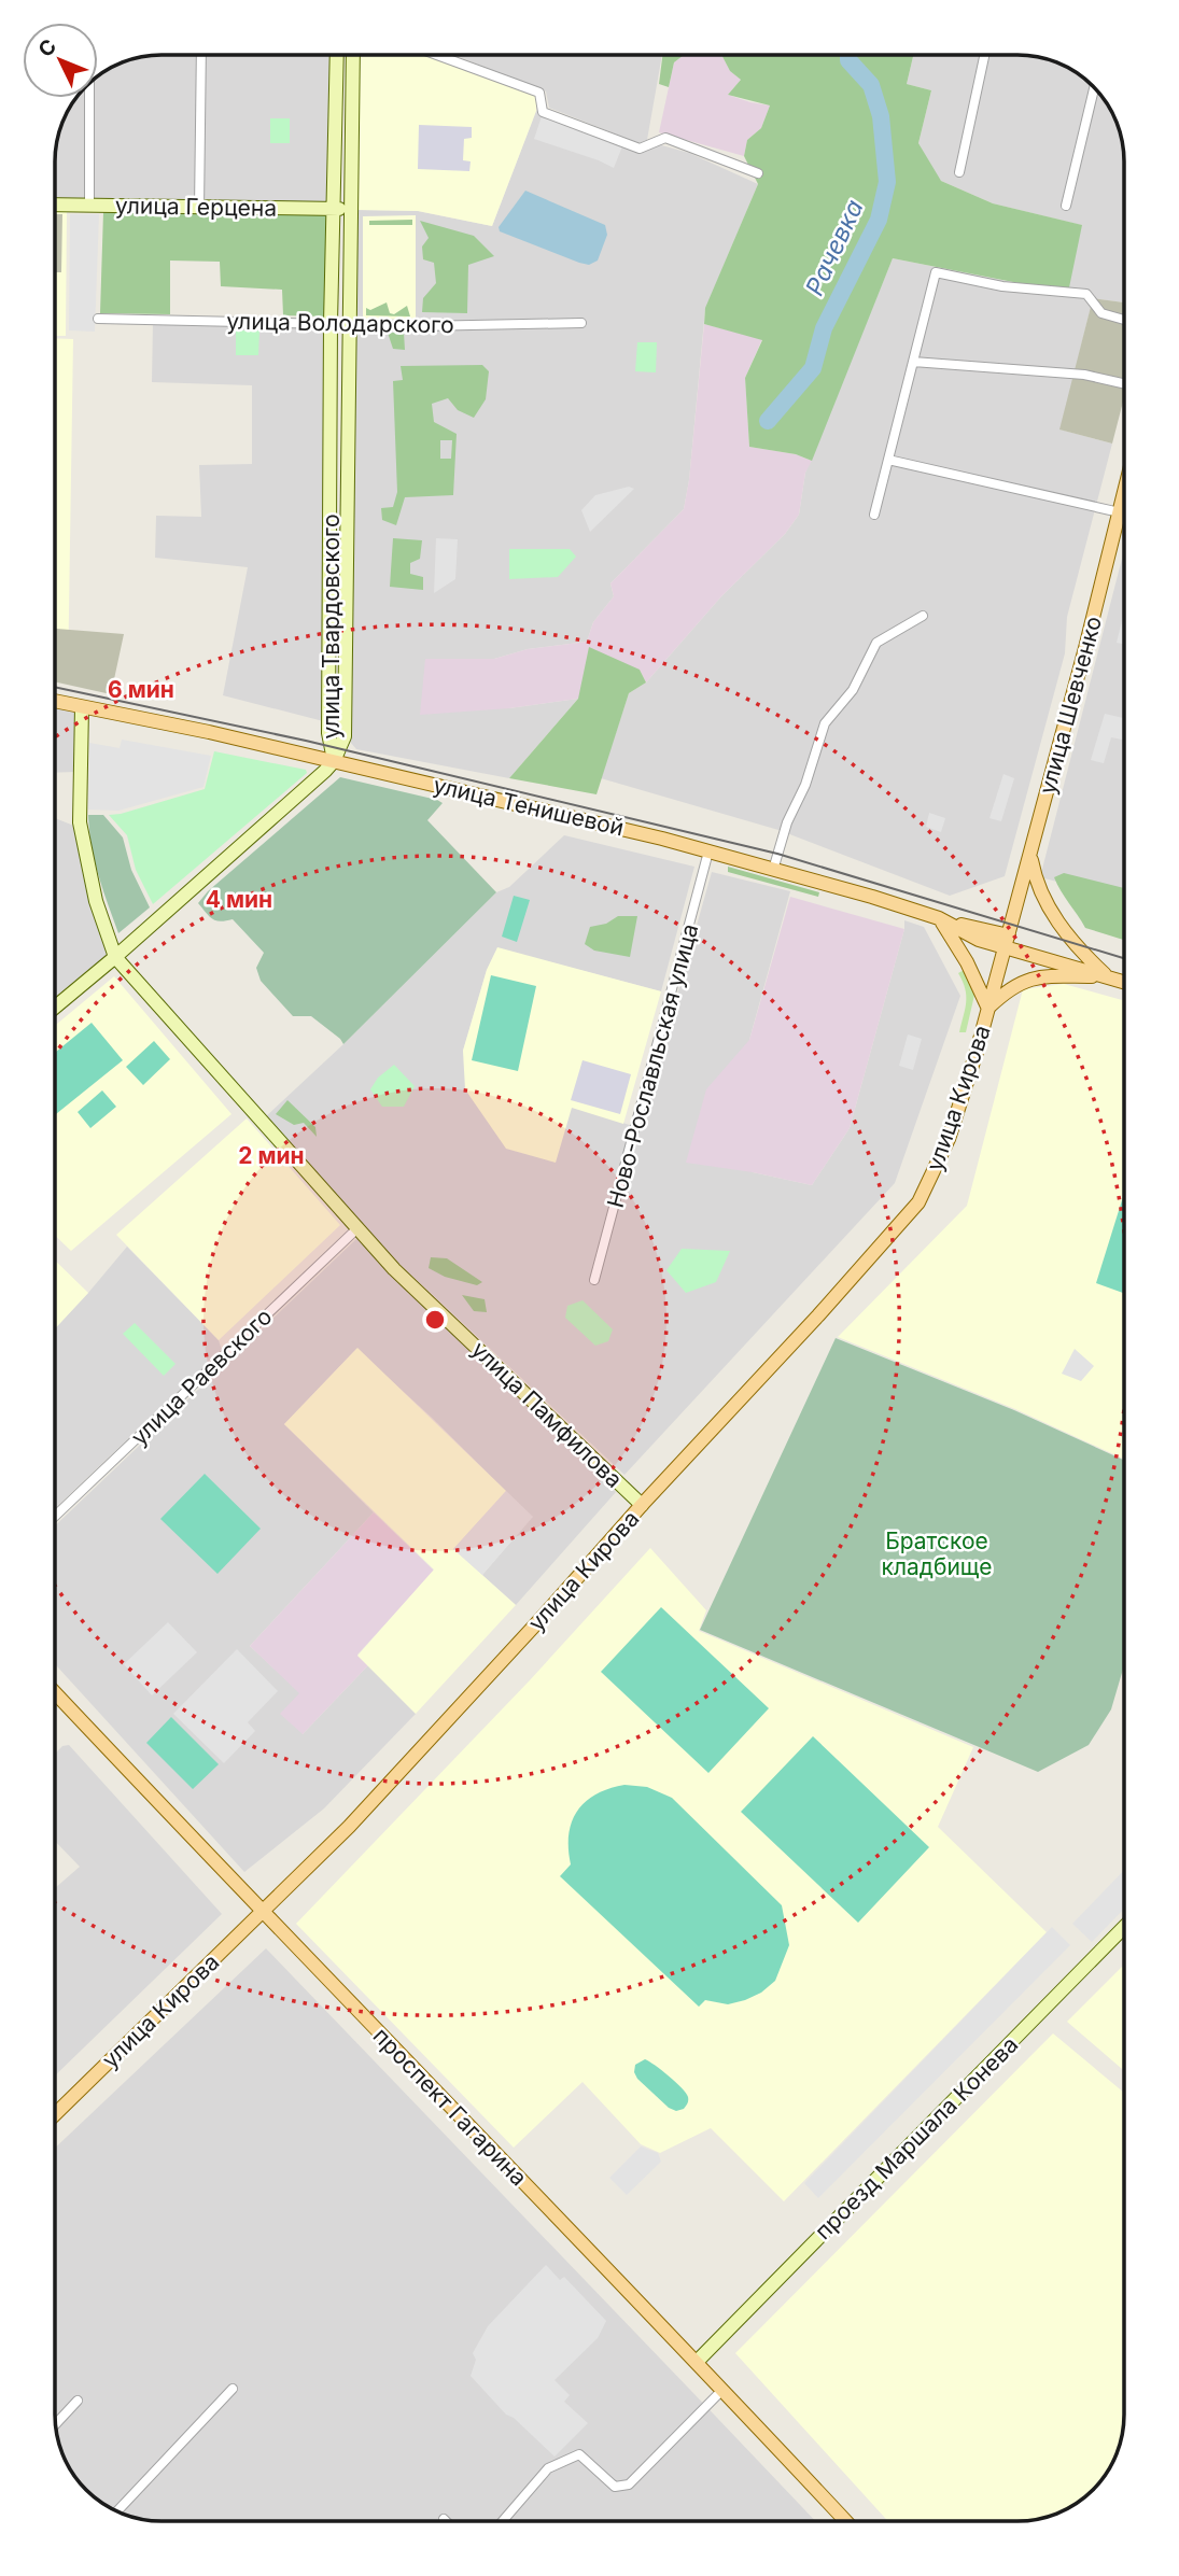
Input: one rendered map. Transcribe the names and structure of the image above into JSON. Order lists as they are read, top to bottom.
{
  "streets": {
    "main road": [
      "улица Шевченко",
      "улица Тенишевой",
      "улица Кирова",
      "проспект Гагарина"
    ],
    "street": [
      "улица Герцена",
      "улица Володарского",
      "улица Твардовского",
      "Ново-Рославльская улица",
      "улица Раевского",
      "улица Памфилова",
      "проезд Маршала Конева"
    ]
  },
  "crossings": [
    ["улица Герцена", "улица Твардовского"],
    ["улица Володарского", "улица Твардовского"],
    ["улица Твардовского", "улица Тенишевой"],
    ["улица Шевченко", "улица Тенишевой"],
    ["улица Шевченко", "улица Кирова"],
    ["улица Тенишевой", "Ново-Рославльская улица"],
    ["улица Тенишевой", "улица Кирова"],
    ["улица Кирова", "улица Памфилова"],
    ["улица Кирова", "проспект Гагарина"],
    ["улица Раевского", "улица Памфилова"],
    ["проспект Гагарина", "проезд Маршала Конева"]
  ],
  "water": ["Рачевка"],
  "parks": ["Братское кладбище"],
  "north": "top left",
  "rings": ["6 мин", "4 мин", "2 мин"]
}
